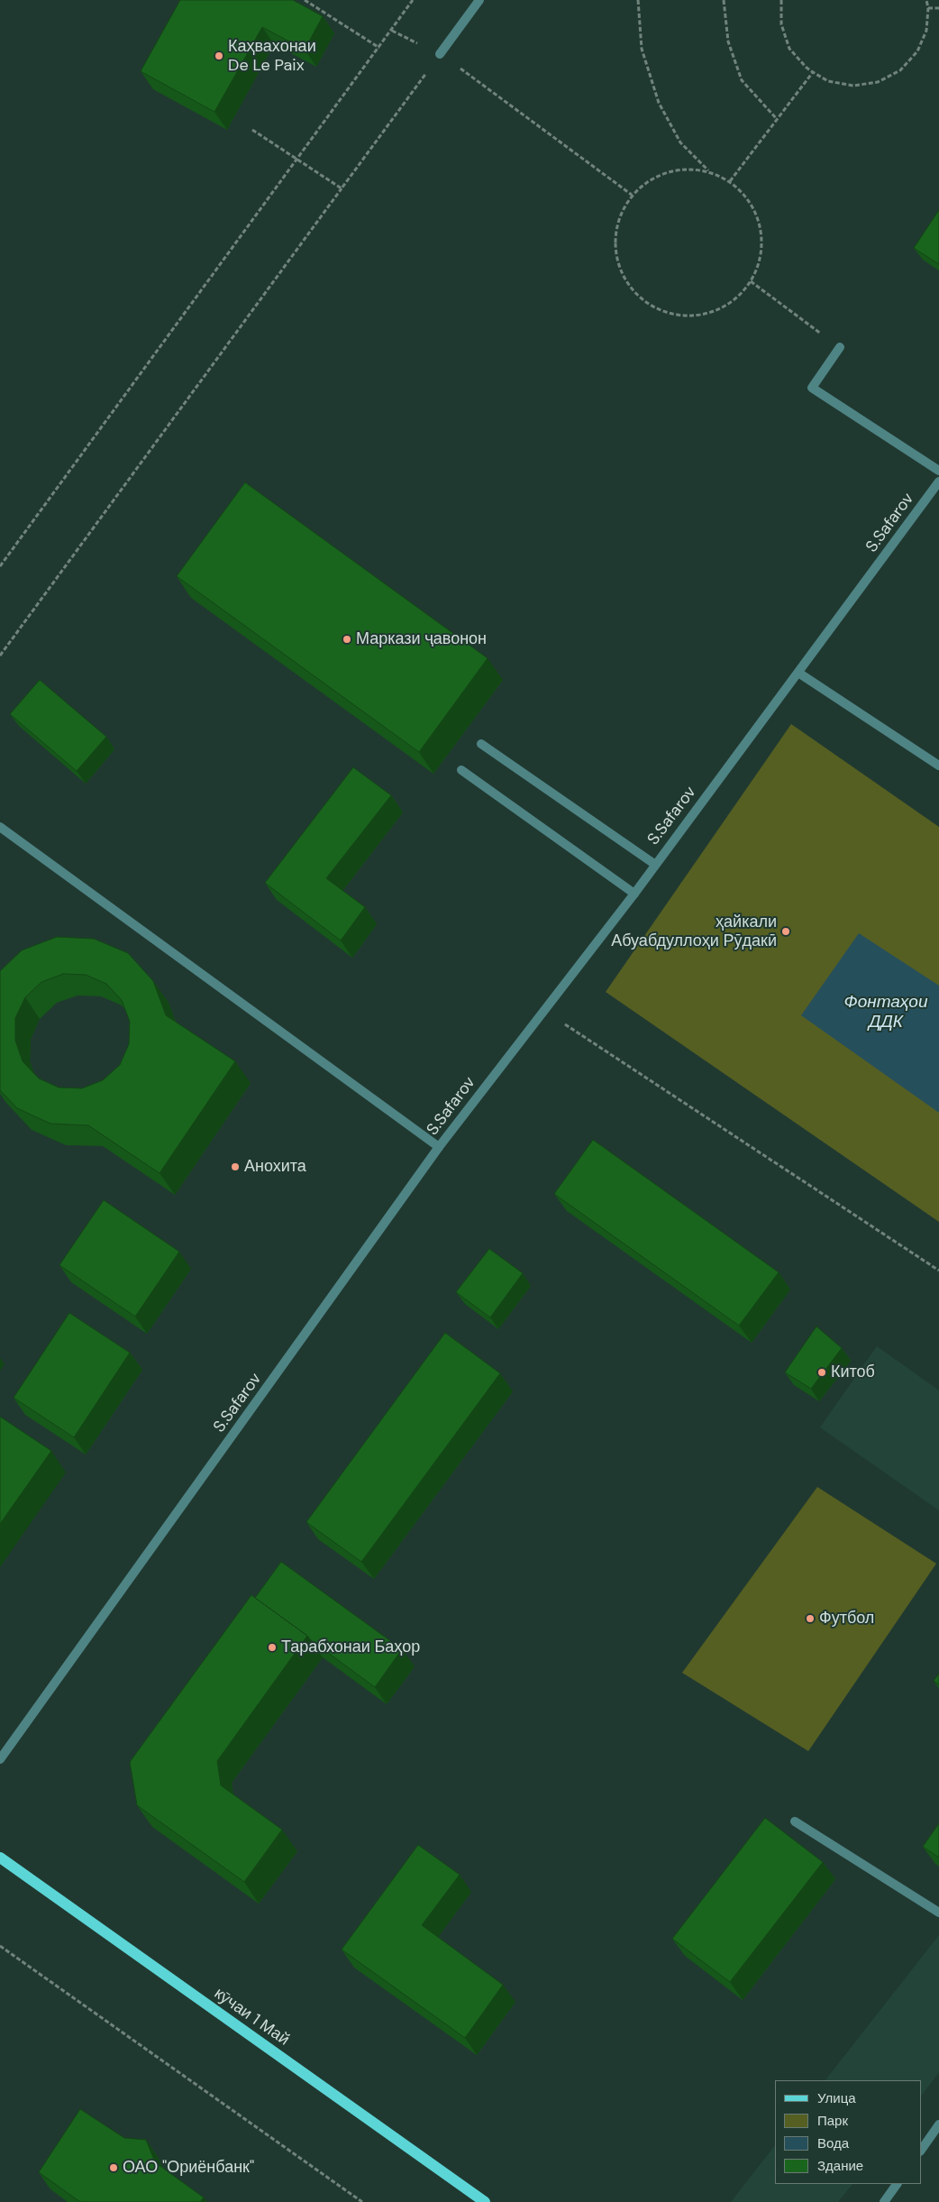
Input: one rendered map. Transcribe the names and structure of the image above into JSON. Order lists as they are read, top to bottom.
{
  "streets": {
    "main road": ["кӯчаи 1 Май"],
    "street": ["S.Safarov"]
  },
  "water": ["Фонтаҳои ДДК"],
  "places": [
    "Каҳвахонаи De Le Paix",
    "Маркази ҷавонон",
    "ҳайкали Абуабдуллоҳи Рӯдакӣ",
    "Анохита",
    "Китоб",
    "Футбол",
    "Тарабхонаи Баҳор",
    "ОАО \"Ориёнбанк\""
  ],
  "legend": [
    "Улица",
    "Парк",
    "Вода",
    "Здание"
  ]
}
